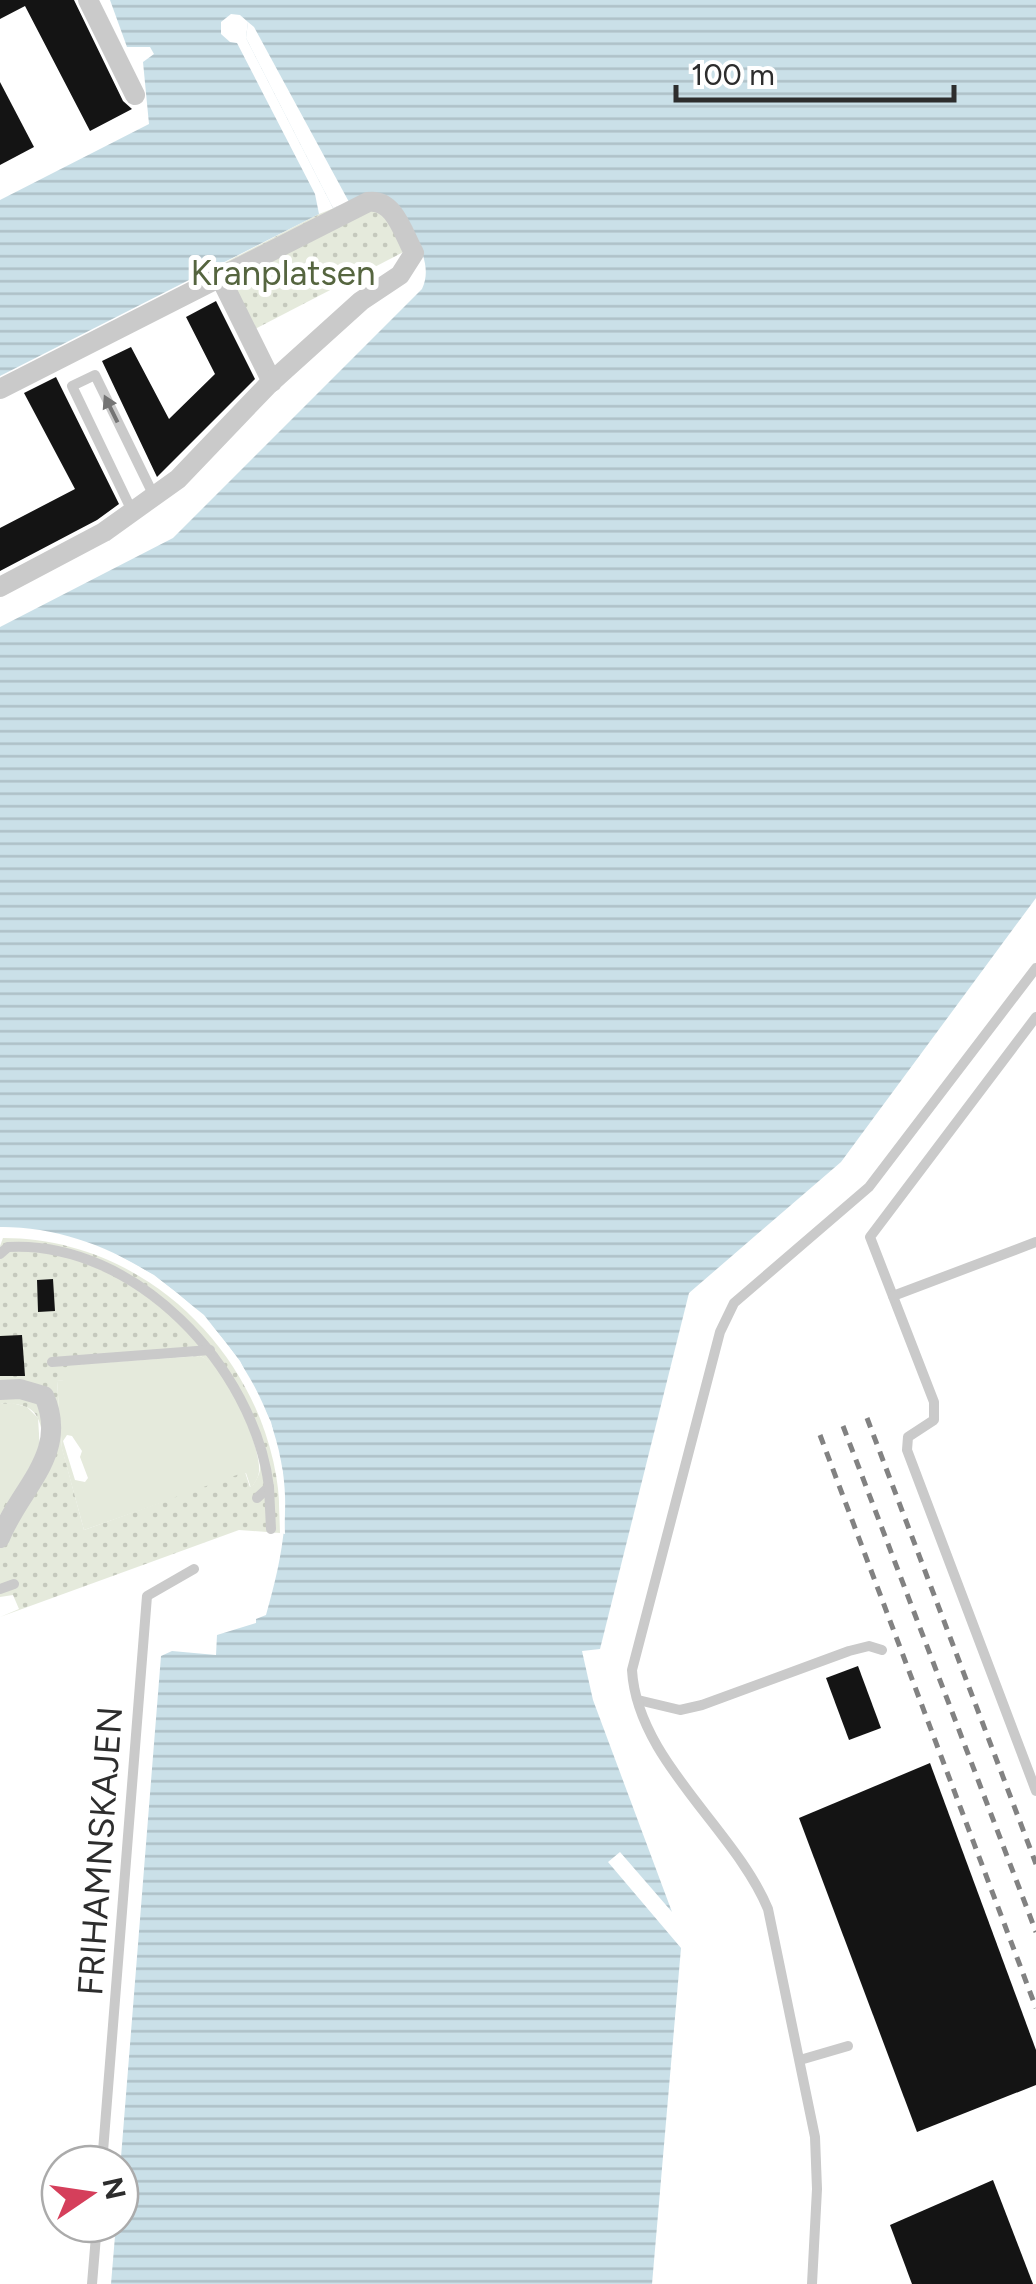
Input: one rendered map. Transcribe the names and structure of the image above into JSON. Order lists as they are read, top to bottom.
{
  "streets": {
    "lane": ["FRIHAMNSKAJEN"]
  },
  "parks": ["Kranplatsen"],
  "scale_bar": "100 m",
  "north": "right"
}
